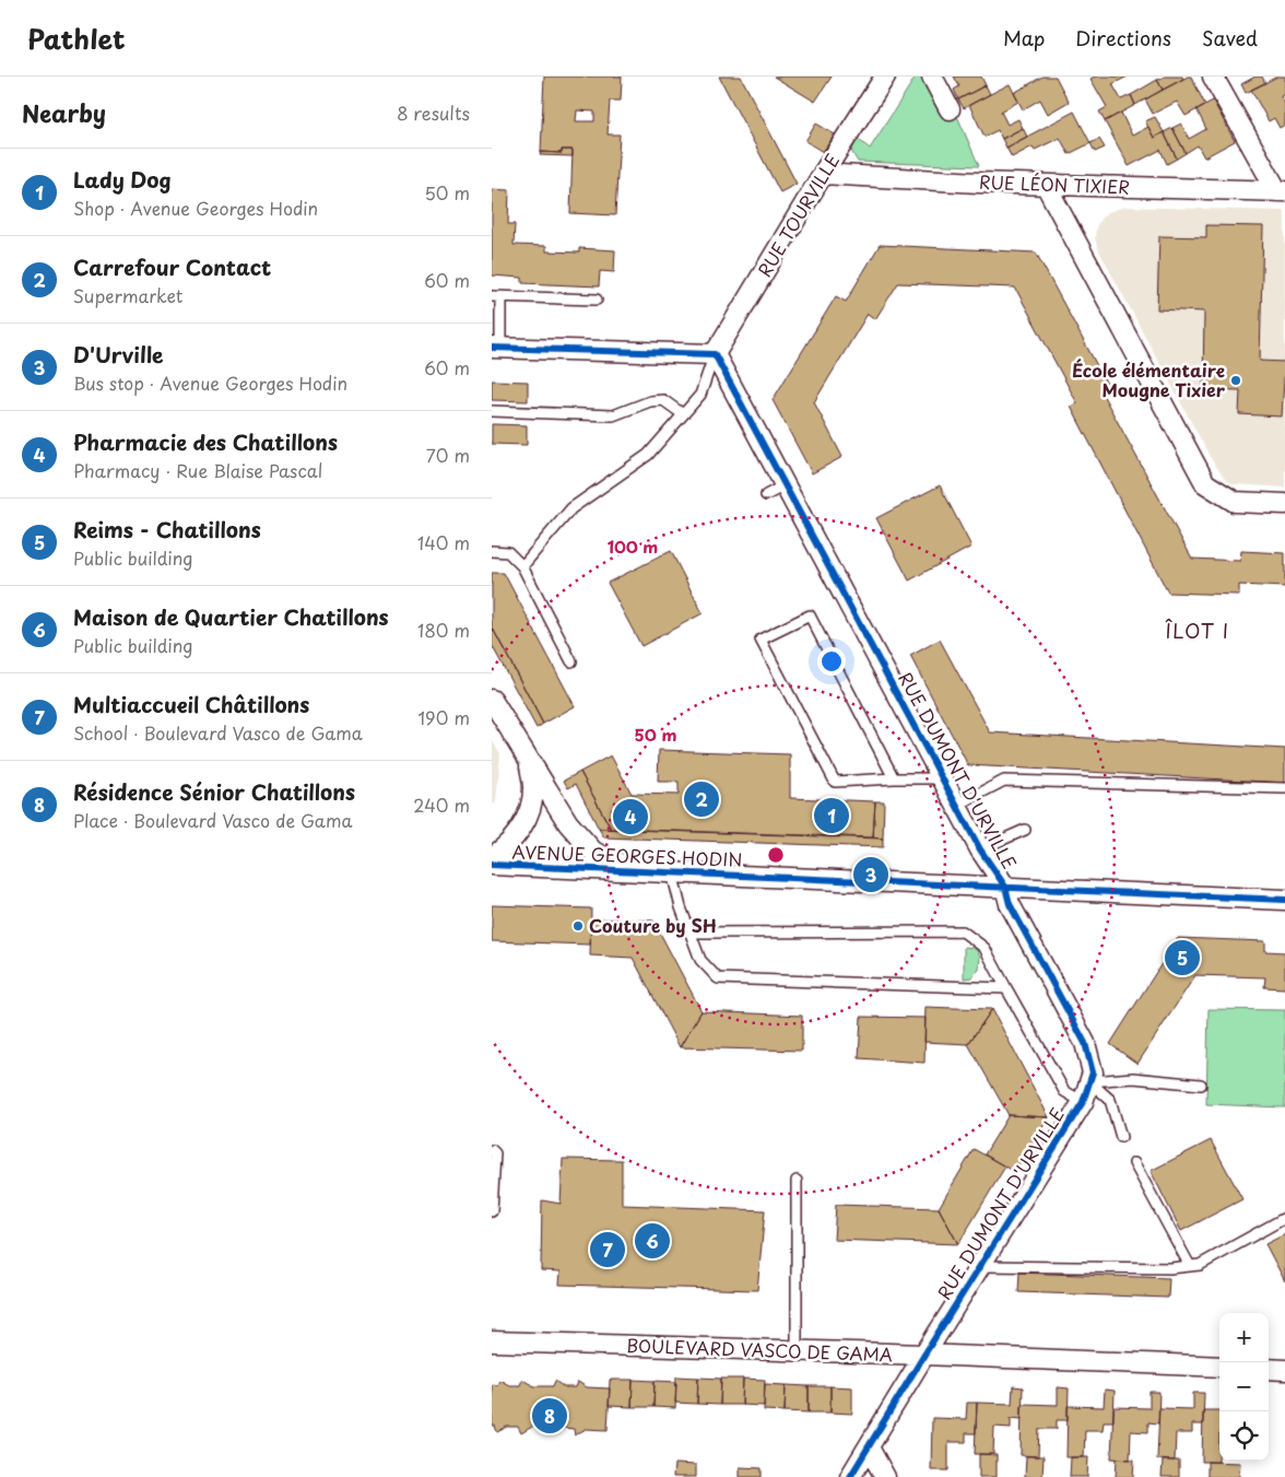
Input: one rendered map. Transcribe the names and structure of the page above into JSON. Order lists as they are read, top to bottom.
{
  "streets": {
    "street": [
      "RUE LÉON TIXIER",
      "RUE TOURVILLE",
      "RUE DUMONT D'URVILLE",
      "AVENUE GEORGES HODIN",
      "BOULEVARD VASCO DE GAMA"
    ]
  },
  "crossings": [
    ["RUE LÉON TIXIER", "RUE TOURVILLE"],
    ["RUE TOURVILLE", "RUE DUMONT D'URVILLE"],
    ["RUE DUMONT D'URVILLE", "AVENUE GEORGES HODIN"],
    ["RUE DUMONT D'URVILLE", "BOULEVARD VASCO DE GAMA"]
  ],
  "districts": ["ÎLOT I"],
  "places": ["École élémentaire Mougne Tixier", "Couture by SH"],
  "page": {
    "header": "Pathlet",
    "nav": ["Map", "Directions", "Saved"],
    "heading": ["Nearby", "8 results"],
    "list": [
      {
        "mark": "1",
        "name": "Lady Dog",
        "note": "Shop · Avenue Georges Hodin",
        "value": "50 m"
      },
      {
        "mark": "2",
        "name": "Carrefour Contact",
        "note": "Supermarket",
        "value": "60 m"
      },
      {
        "mark": "3",
        "name": "D'Urville",
        "note": "Bus stop · Avenue Georges Hodin",
        "value": "60 m"
      },
      {
        "mark": "4",
        "name": "Pharmacie des Chatillons",
        "note": "Pharmacy · Rue Blaise Pascal",
        "value": "70 m"
      },
      {
        "mark": "5",
        "name": "Reims - Chatillons",
        "note": "Public building",
        "value": "140 m"
      },
      {
        "mark": "6",
        "name": "Maison de Quartier Chatillons",
        "note": "Public building",
        "value": "180 m"
      },
      {
        "mark": "7",
        "name": "Multiaccueil Châtillons",
        "note": "School · Boulevard Vasco de Gama",
        "value": "190 m"
      },
      {
        "mark": "8",
        "name": "Résidence Sénior Chatillons",
        "note": "Place · Boulevard Vasco de Gama",
        "value": "240 m"
      }
    ],
    "pins": [
      "2",
      "1",
      "4",
      "3",
      "5",
      "6",
      "7",
      "8"
    ],
    "map_buttons": ["+", "−"]
  },
  "rings": ["100 m", "50 m"]
}
